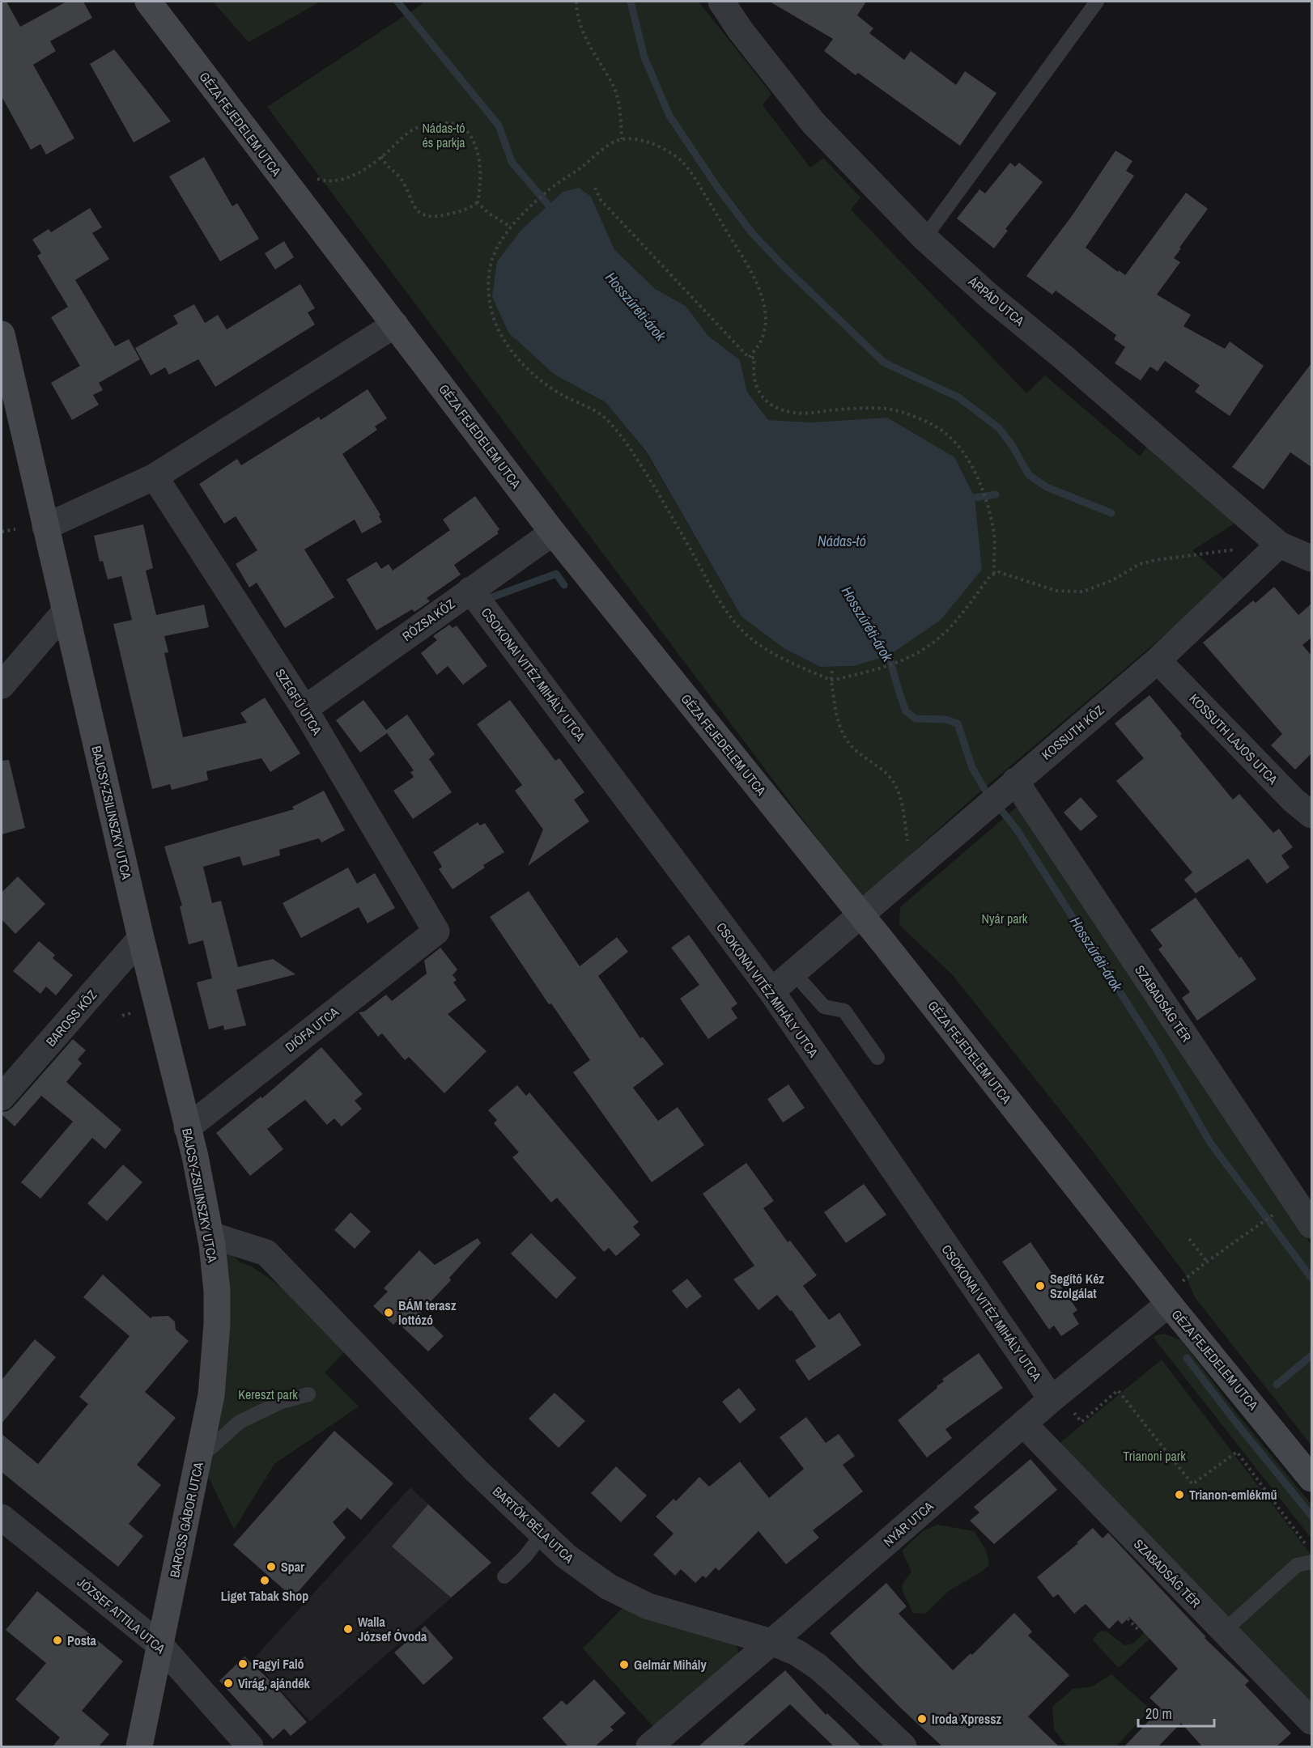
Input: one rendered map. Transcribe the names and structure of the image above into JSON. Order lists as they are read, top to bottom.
{
  "streets": {
    "main road": ["GÉZA FEJEDELEM UTCA", "BAJCSY-ZSILINSZKY UTCA", "BAROSS GÁBOR UTCA"],
    "street": [
      "ÁRPÁD UTCA",
      "RÓZSA KÖZ",
      "CSOKONAI VITÉZ MIHÁLY UTCA",
      "SZEGFŰ UTCA",
      "KOSSUTH KÖZ",
      "KOSSUTH LAJOS UTCA",
      "SZABADSÁG TÉR",
      "BAROSS KÖZ",
      "DIÓFA UTCA",
      "NYÁR UTCA",
      "BARTÓK BÉLA UTCA",
      "JÓZSEF ATTILA UTCA"
    ]
  },
  "crossings": [
    ["GÉZA FEJEDELEM UTCA", "RÓZSA KÖZ"],
    ["GÉZA FEJEDELEM UTCA", "KOSSUTH KÖZ"],
    ["GÉZA FEJEDELEM UTCA", "NYÁR UTCA"],
    ["ÁRPÁD UTCA", "KOSSUTH KÖZ"],
    ["RÓZSA KÖZ", "CSOKONAI VITÉZ MIHÁLY UTCA"],
    ["RÓZSA KÖZ", "SZEGFŰ UTCA"],
    ["CSOKONAI VITÉZ MIHÁLY UTCA", "KOSSUTH KÖZ"],
    ["CSOKONAI VITÉZ MIHÁLY UTCA", "NYÁR UTCA"],
    ["SZEGFŰ UTCA", "DIÓFA UTCA"],
    ["KOSSUTH KÖZ", "KOSSUTH LAJOS UTCA"],
    ["KOSSUTH KÖZ", "SZABADSÁG TÉR"],
    ["BAJCSY-ZSILINSZKY UTCA", "BAROSS KÖZ"],
    ["BAJCSY-ZSILINSZKY UTCA", "DIÓFA UTCA"],
    ["BAJCSY-ZSILINSZKY UTCA", "BAROSS GÁBOR UTCA"],
    ["BAJCSY-ZSILINSZKY UTCA", "BARTÓK BÉLA UTCA"],
    ["SZABADSÁG TÉR", "NYÁR UTCA"],
    ["BAROSS GÁBOR UTCA", "JÓZSEF ATTILA UTCA"],
    ["NYÁR UTCA", "BARTÓK BÉLA UTCA"]
  ],
  "water": ["Hosszúréti-árok", "Nádas-tó"],
  "parks": [
    "Nádas-tó és parkja",
    "Nyár park",
    "Kereszt park",
    "Trianoni park"
  ],
  "places": [
    "Segítő Kéz Szolgálat",
    "BÁM terasz lottózó",
    "Trianon-emlékmű",
    "Spar",
    "Liget Tabak Shop",
    "Walla József Óvoda",
    "Posta",
    "Fagyi Faló",
    "Gelmár Mihály",
    "Virág, ajándék",
    "Iroda Xpressz"
  ],
  "scale_bar": "20 m"
}
